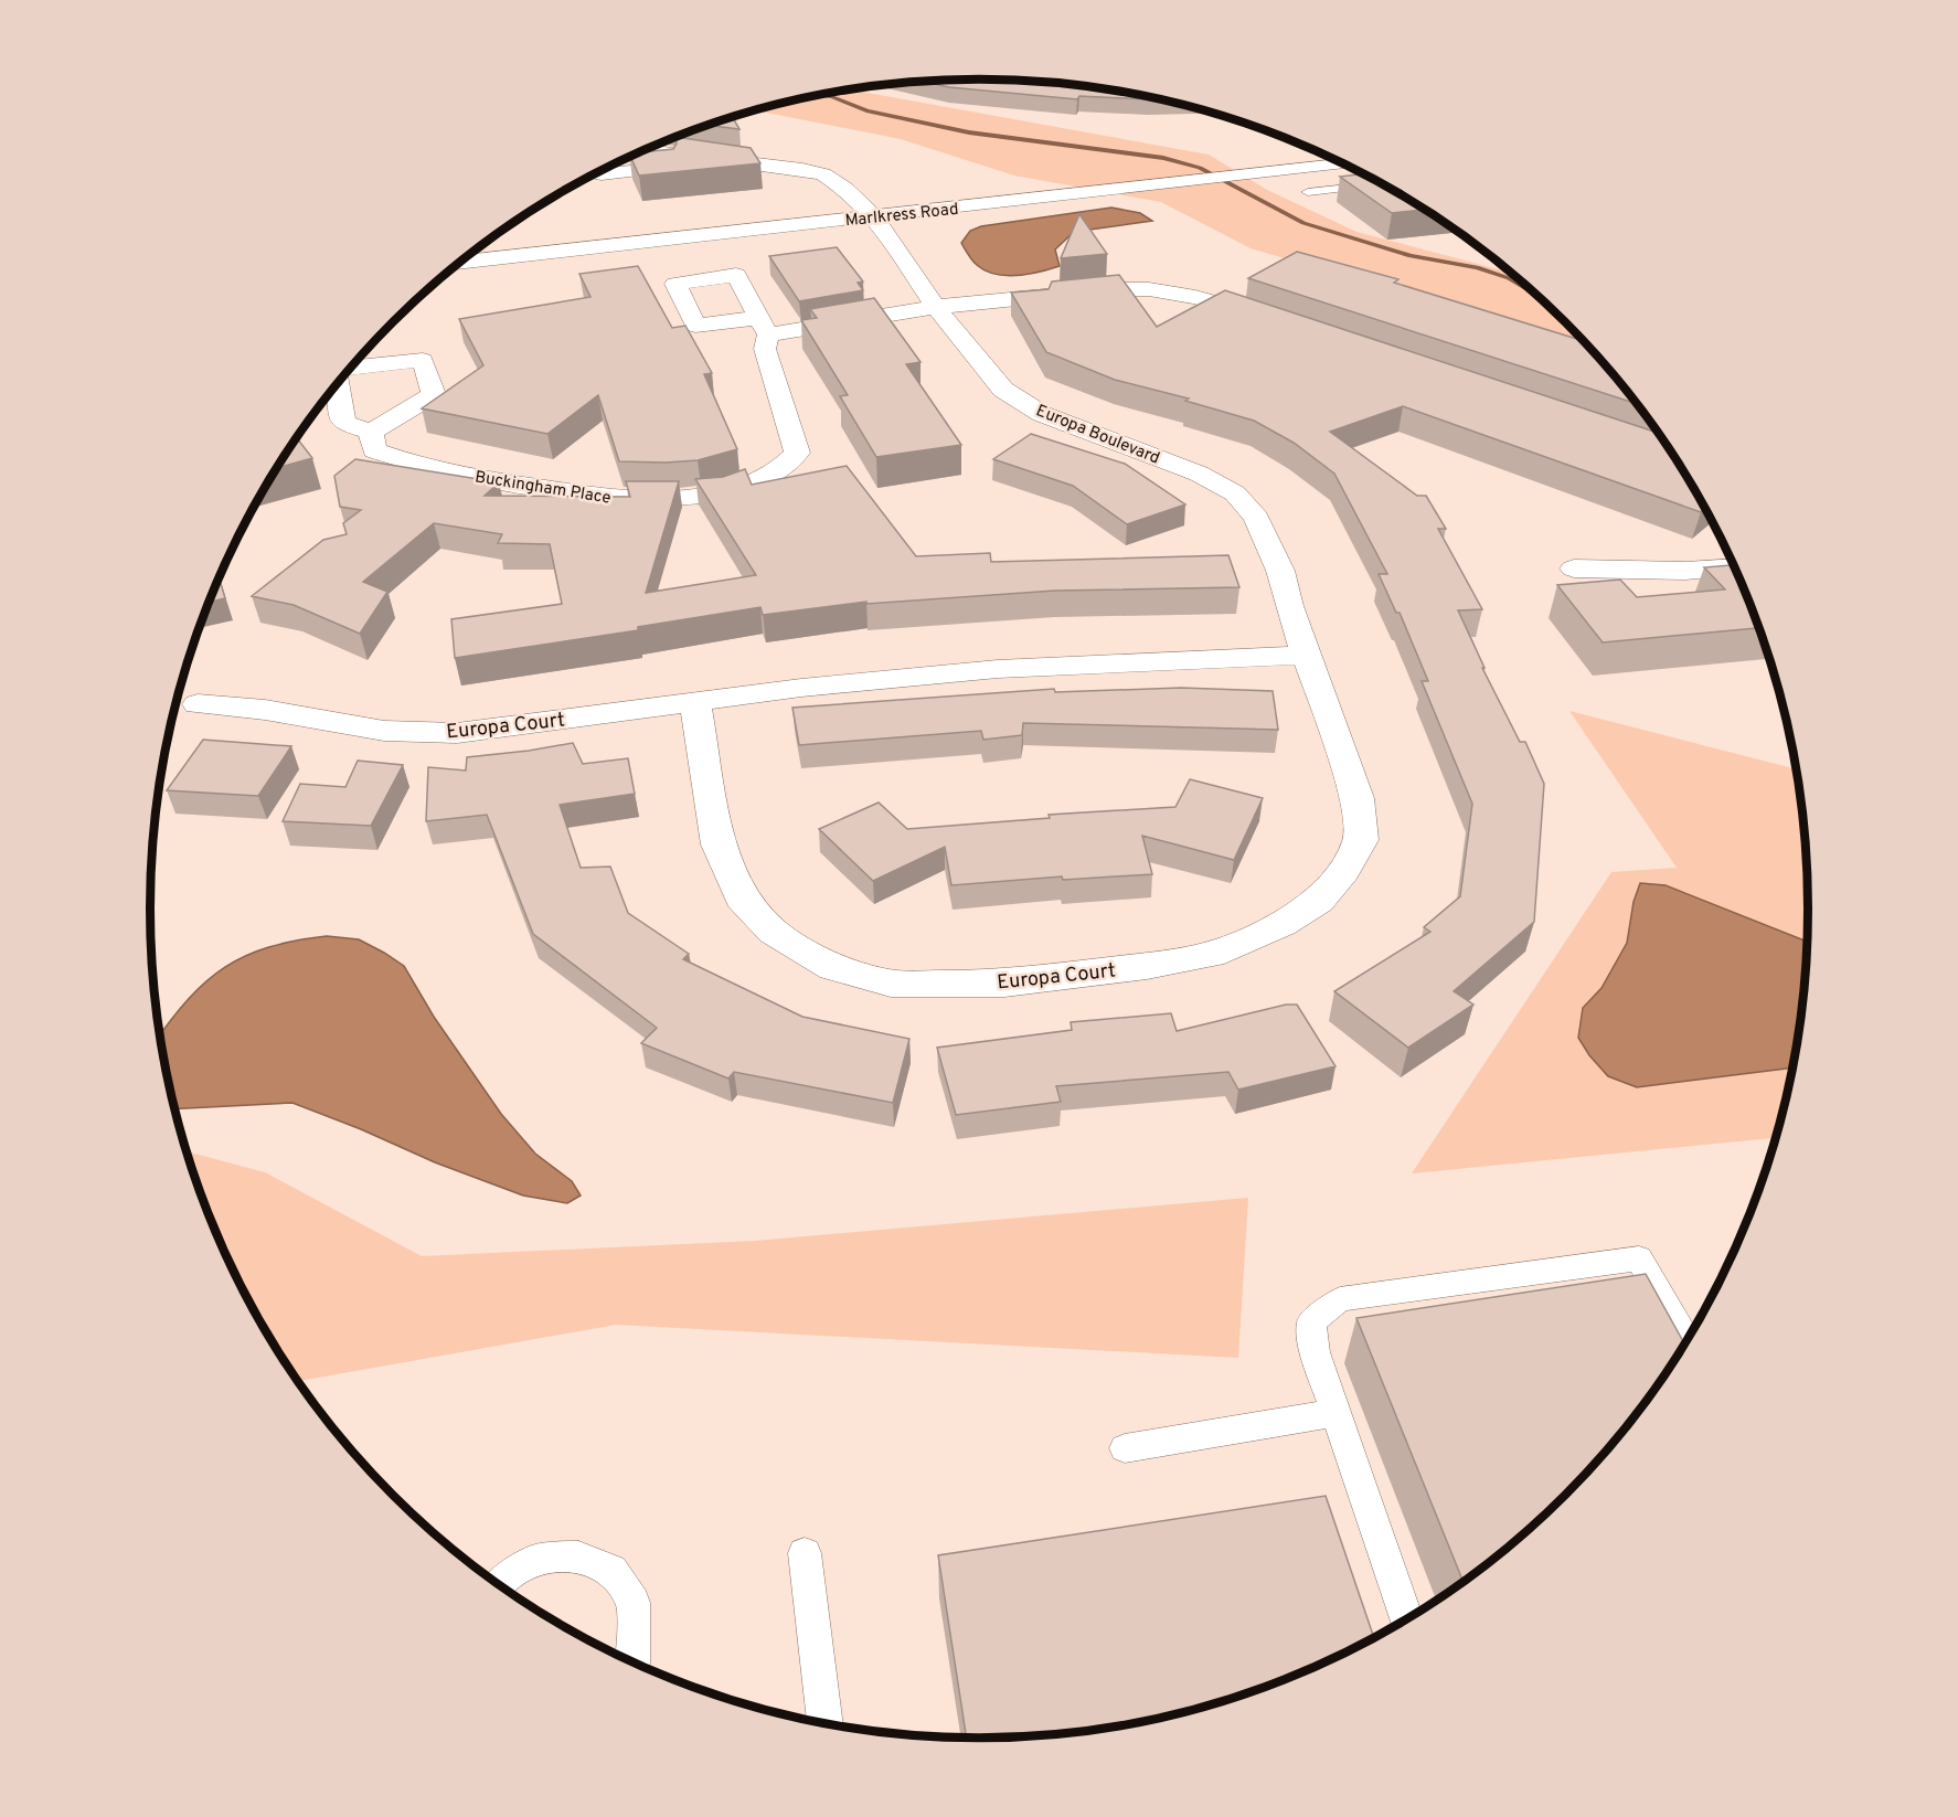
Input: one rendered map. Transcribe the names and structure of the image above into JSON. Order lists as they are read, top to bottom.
{
  "streets": {
    "street": [
      "Marlkress Road",
      "Europa Boulevard",
      "Buckingham Place",
      "Europa Court"
    ]
  },
  "crossings": [
    ["Marlkress Road", "Europa Boulevard"],
    ["Europa Boulevard", "Buckingham Place"],
    ["Europa Boulevard", "Europa Court"]
  ]
}
